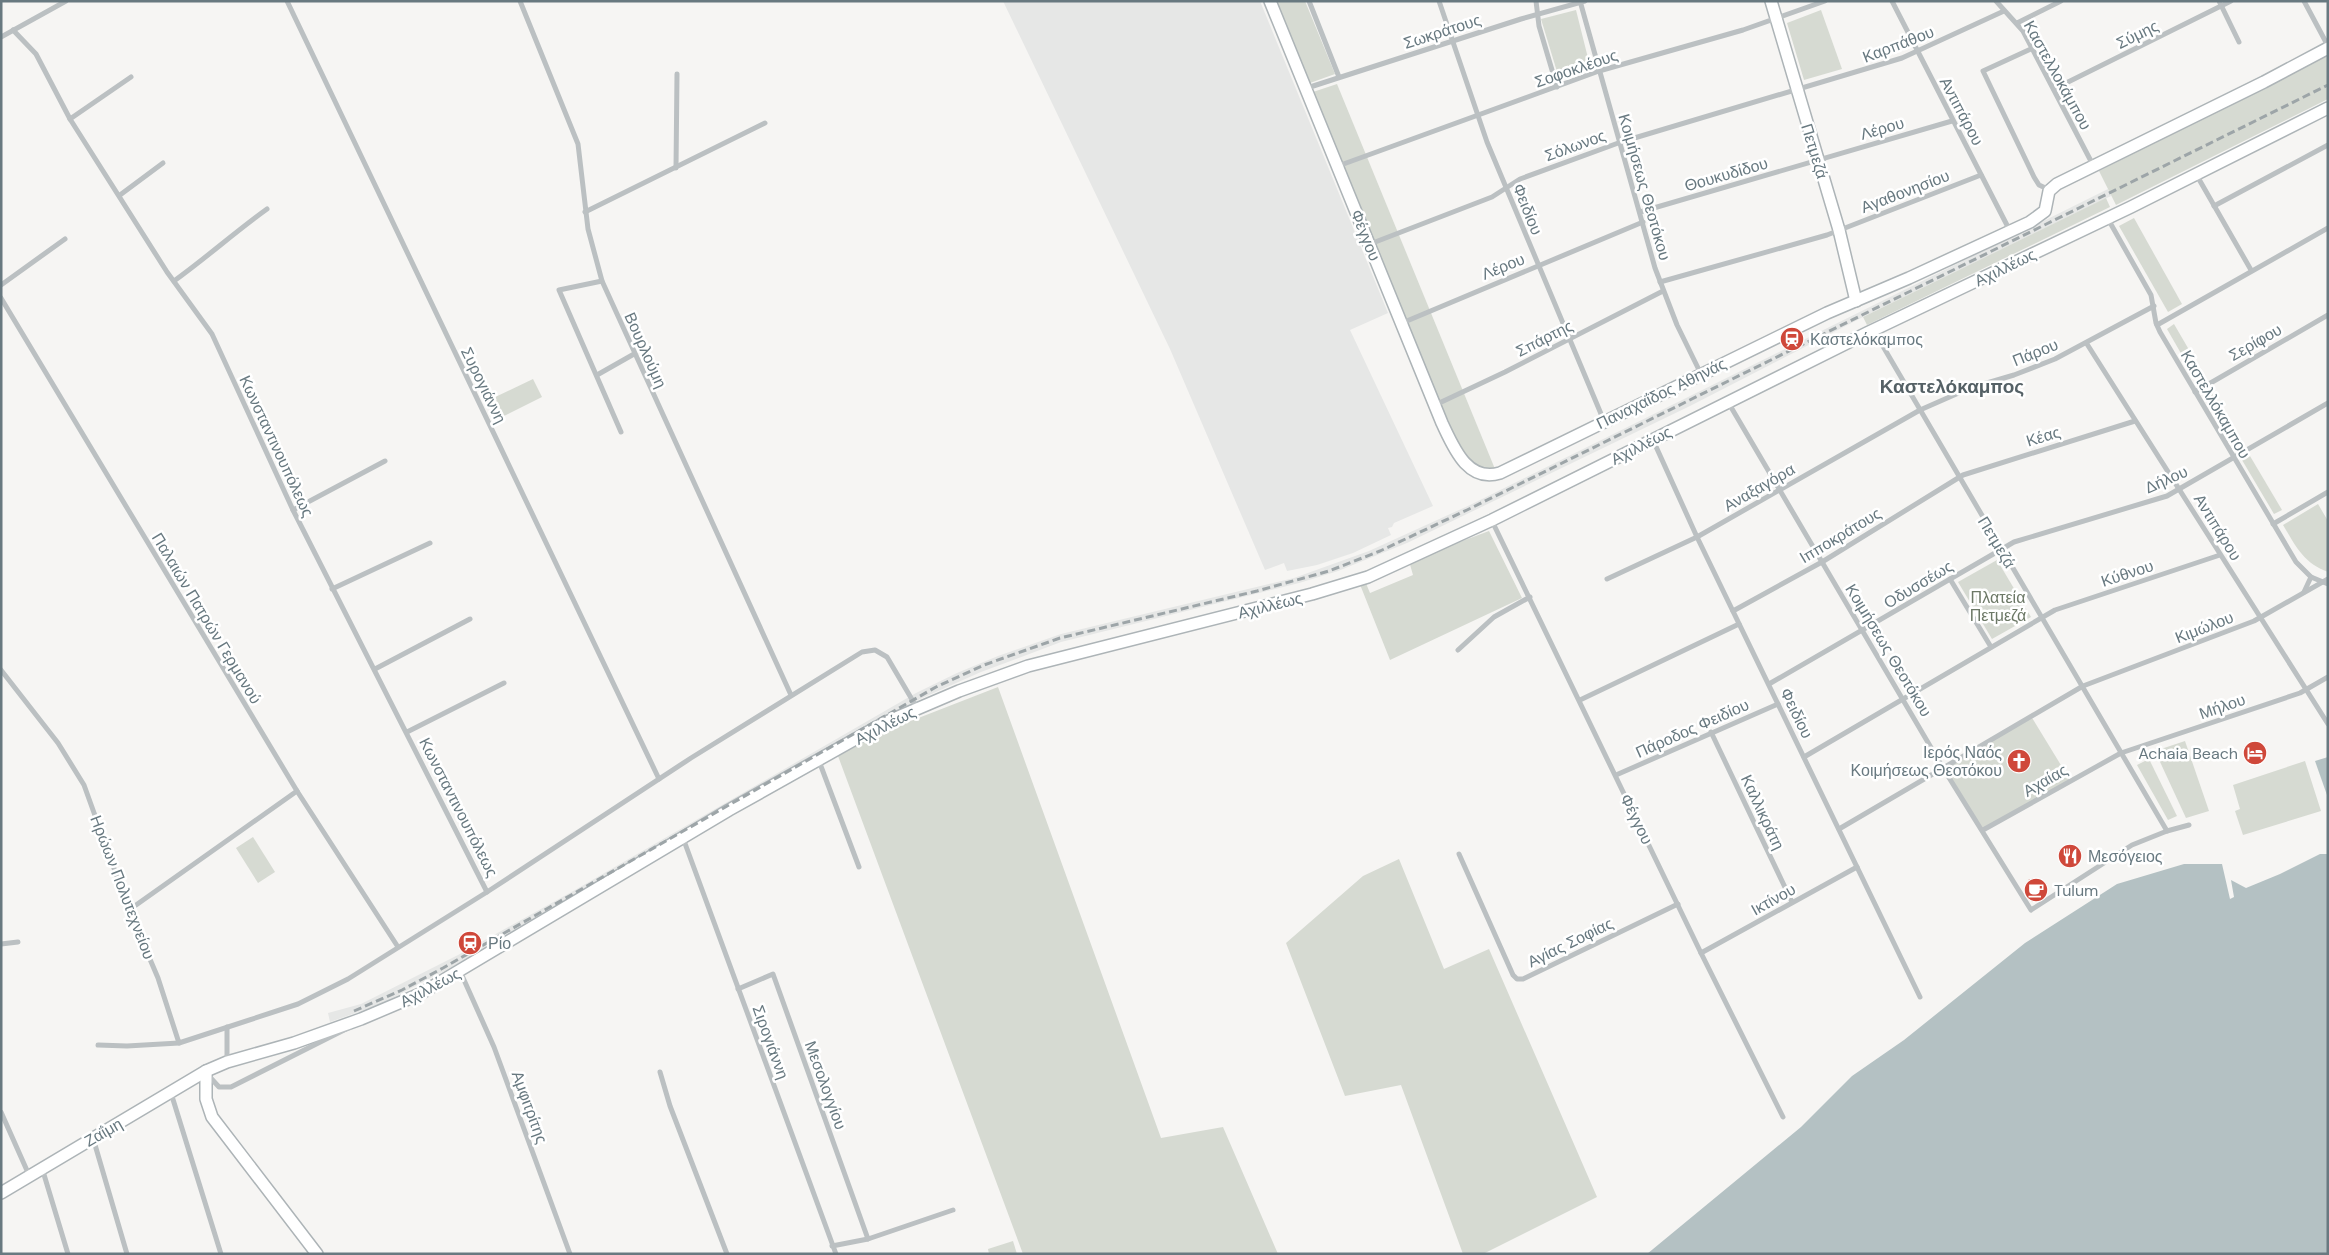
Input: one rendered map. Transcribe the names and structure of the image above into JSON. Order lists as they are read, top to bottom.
{
  "streets": {
    "street": [
      "Σωκράτους",
      "Σύμης",
      "Καρπάθου",
      "Σοφοκλέους",
      "Καστελλοκάμπου",
      "Αντιπάρου",
      "Λέρου",
      "Σόλωνος",
      "Πετμεζά",
      "Θουκυδίδου",
      "Κοιμήσεως Θεοτόκου",
      "Αγαθονησίου",
      "Φειδίου",
      "Φέγγου",
      "Αχιλλέως",
      "Σπάρτης",
      "Σερίφου",
      "Βουρλούμη",
      "Πάρου",
      "Συρογιάννη",
      "Παναχαΐδος Αθηνάς",
      "Καστελλόκαμπου",
      "Κέας",
      "Κωνσταντινουπόλεως",
      "Δήλου",
      "Αναξαγόρα",
      "Ιπποκράτους",
      "Κύθνου",
      "Οδυσσέως",
      "Παλαιών Πατρών Γερμανού",
      "Κιμώλου",
      "Μήλου",
      "Πάροδος Φειδίου",
      "Αχαίας",
      "Καλλικράτη",
      "Ηρώων Πολυτεχνείου",
      "Ικτίνου",
      "Αγίας Σοφίας",
      "Σιρογιάννη",
      "Μεσολογγίου",
      "Αμφιτρίτης",
      "Ζαΐμη"
    ]
  },
  "crossings": [
    ["Σωκράτους", "Κοιμήσεως Θεοτόκου"],
    ["Σωκράτους", "Φειδίου"],
    ["Σωκράτους", "Φέγγου"],
    ["Σύμης", "Καστελλοκάμπου"],
    ["Καρπάθου", "Καστελλοκάμπου"],
    ["Καρπάθου", "Αντιπάρου"],
    ["Καρπάθου", "Σόλωνος"],
    ["Καρπάθου", "Πετμεζά"],
    ["Σοφοκλέους", "Πετμεζά"],
    ["Σοφοκλέους", "Κοιμήσεως Θεοτόκου"],
    ["Σοφοκλέους", "Φειδίου"],
    ["Σοφοκλέους", "Φέγγου"],
    ["Αντιπάρου", "Λέρου"],
    ["Αντιπάρου", "Αγαθονησίου"],
    ["Αντιπάρου", "Πάρου"],
    ["Αντιπάρου", "Παναχαΐδος Αθηνάς"],
    ["Αντιπάρου", "Κέας"],
    ["Αντιπάρου", "Δήλου"],
    ["Αντιπάρου", "Κύθνου"],
    ["Αντιπάρου", "Κιμώλου"],
    ["Αντιπάρου", "Μήλου"],
    ["Λέρου", "Πετμεζά"],
    ["Λέρου", "Θουκυδίδου"],
    ["Λέρου", "Κοιμήσεως Θεοτόκου"],
    ["Λέρου", "Φειδίου"],
    ["Λέρου", "Φέγγου"],
    ["Σόλωνος", "Πετμεζά"],
    ["Σόλωνος", "Κοιμήσεως Θεοτόκου"],
    ["Σόλωνος", "Φειδίου"],
    ["Σόλωνος", "Φέγγου"],
    ["Πετμεζά", "Θουκυδίδου"],
    ["Πετμεζά", "Κοιμήσεως Θεοτόκου"],
    ["Πετμεζά", "Αγαθονησίου"],
    ["Πετμεζά", "Αχιλλέως"],
    ["Πετμεζά", "Πάρου"],
    ["Πετμεζά", "Παναχαΐδος Αθηνάς"],
    ["Πετμεζά", "Κέας"],
    ["Πετμεζά", "Δήλου"],
    ["Πετμεζά", "Αναξαγόρα"],
    ["Πετμεζά", "Ιπποκράτους"],
    ["Πετμεζά", "Κύθνου"],
    ["Πετμεζά", "Οδυσσέως"],
    ["Πετμεζά", "Κιμώλου"],
    ["Πετμεζά", "Μήλου"],
    ["Πετμεζά", "Αχαίας"],
    ["Θουκυδίδου", "Κοιμήσεως Θεοτόκου"],
    ["Κοιμήσεως Θεοτόκου", "Αχιλλέως"],
    ["Κοιμήσεως Θεοτόκου", "Σπάρτης"],
    ["Κοιμήσεως Θεοτόκου", "Παναχαΐδος Αθηνάς"],
    ["Κοιμήσεως Θεοτόκου", "Αναξαγόρα"],
    ["Κοιμήσεως Θεοτόκου", "Ιπποκράτους"],
    ["Κοιμήσεως Θεοτόκου", "Κύθνου"],
    ["Κοιμήσεως Θεοτόκου", "Οδυσσέως"],
    ["Κοιμήσεως Θεοτόκου", "Κιμώλου"],
    ["Κοιμήσεως Θεοτόκου", "Αχαίας"],
    ["Φειδίου", "Αχιλλέως"],
    ["Φειδίου", "Σπάρτης"],
    ["Φειδίου", "Παναχαΐδος Αθηνάς"],
    ["Φειδίου", "Αναξαγόρα"],
    ["Φειδίου", "Ιπποκράτους"],
    ["Φειδίου", "Κύθνου"],
    ["Φειδίου", "Οδυσσέως"],
    ["Φειδίου", "Κιμώλου"],
    ["Φειδίου", "Πάροδος Φειδίου"],
    ["Φειδίου", "Ικτίνου"],
    ["Φέγγου", "Αχιλλέως"],
    ["Φέγγου", "Σπάρτης"],
    ["Φέγγου", "Παναχαΐδος Αθηνάς"],
    ["Φέγγου", "Πάροδος Φειδίου"],
    ["Φέγγου", "Ικτίνου"],
    ["Φέγγου", "Αγίας Σοφίας"],
    ["Αχιλλέως", "Καστελλόκαμπου"],
    ["Αχιλλέως", "Σιρογιάννη"],
    ["Αχιλλέως", "Αμφιτρίτης"],
    ["Αχιλλέως", "Ζαΐμη"],
    ["Σερίφου", "Καστελλόκαμπου"],
    ["Πάρου", "Καστελλόκαμπου"],
    ["Πάρου", "Αναξαγόρα"],
    ["Καστελλόκαμπου", "Δήλου"],
    ["Κέας", "Ιπποκράτους"],
    ["Δήλου", "Οδυσσέως"],
    ["Μήλου", "Αχαίας"],
    ["Πάροδος Φειδίου", "Καλλικράτη"],
    ["Καλλικράτη", "Ικτίνου"],
    ["Σιρογιάννη", "Μεσολογγίου"]
  ],
  "districts": ["Καστελόκαμπος"],
  "parks": ["Πλατεία Πετμεζά"],
  "places": {
    "station": ["Καστελόκαμπος", "Ρίο"],
    "hotel": ["Achaia Beach"],
    "church": ["Ιερός Ναός Κοιμήσεως Θεοτόκου"],
    "restaurant": ["Μεσόγειος"],
    "cafe": ["Tulum"]
  }
}
